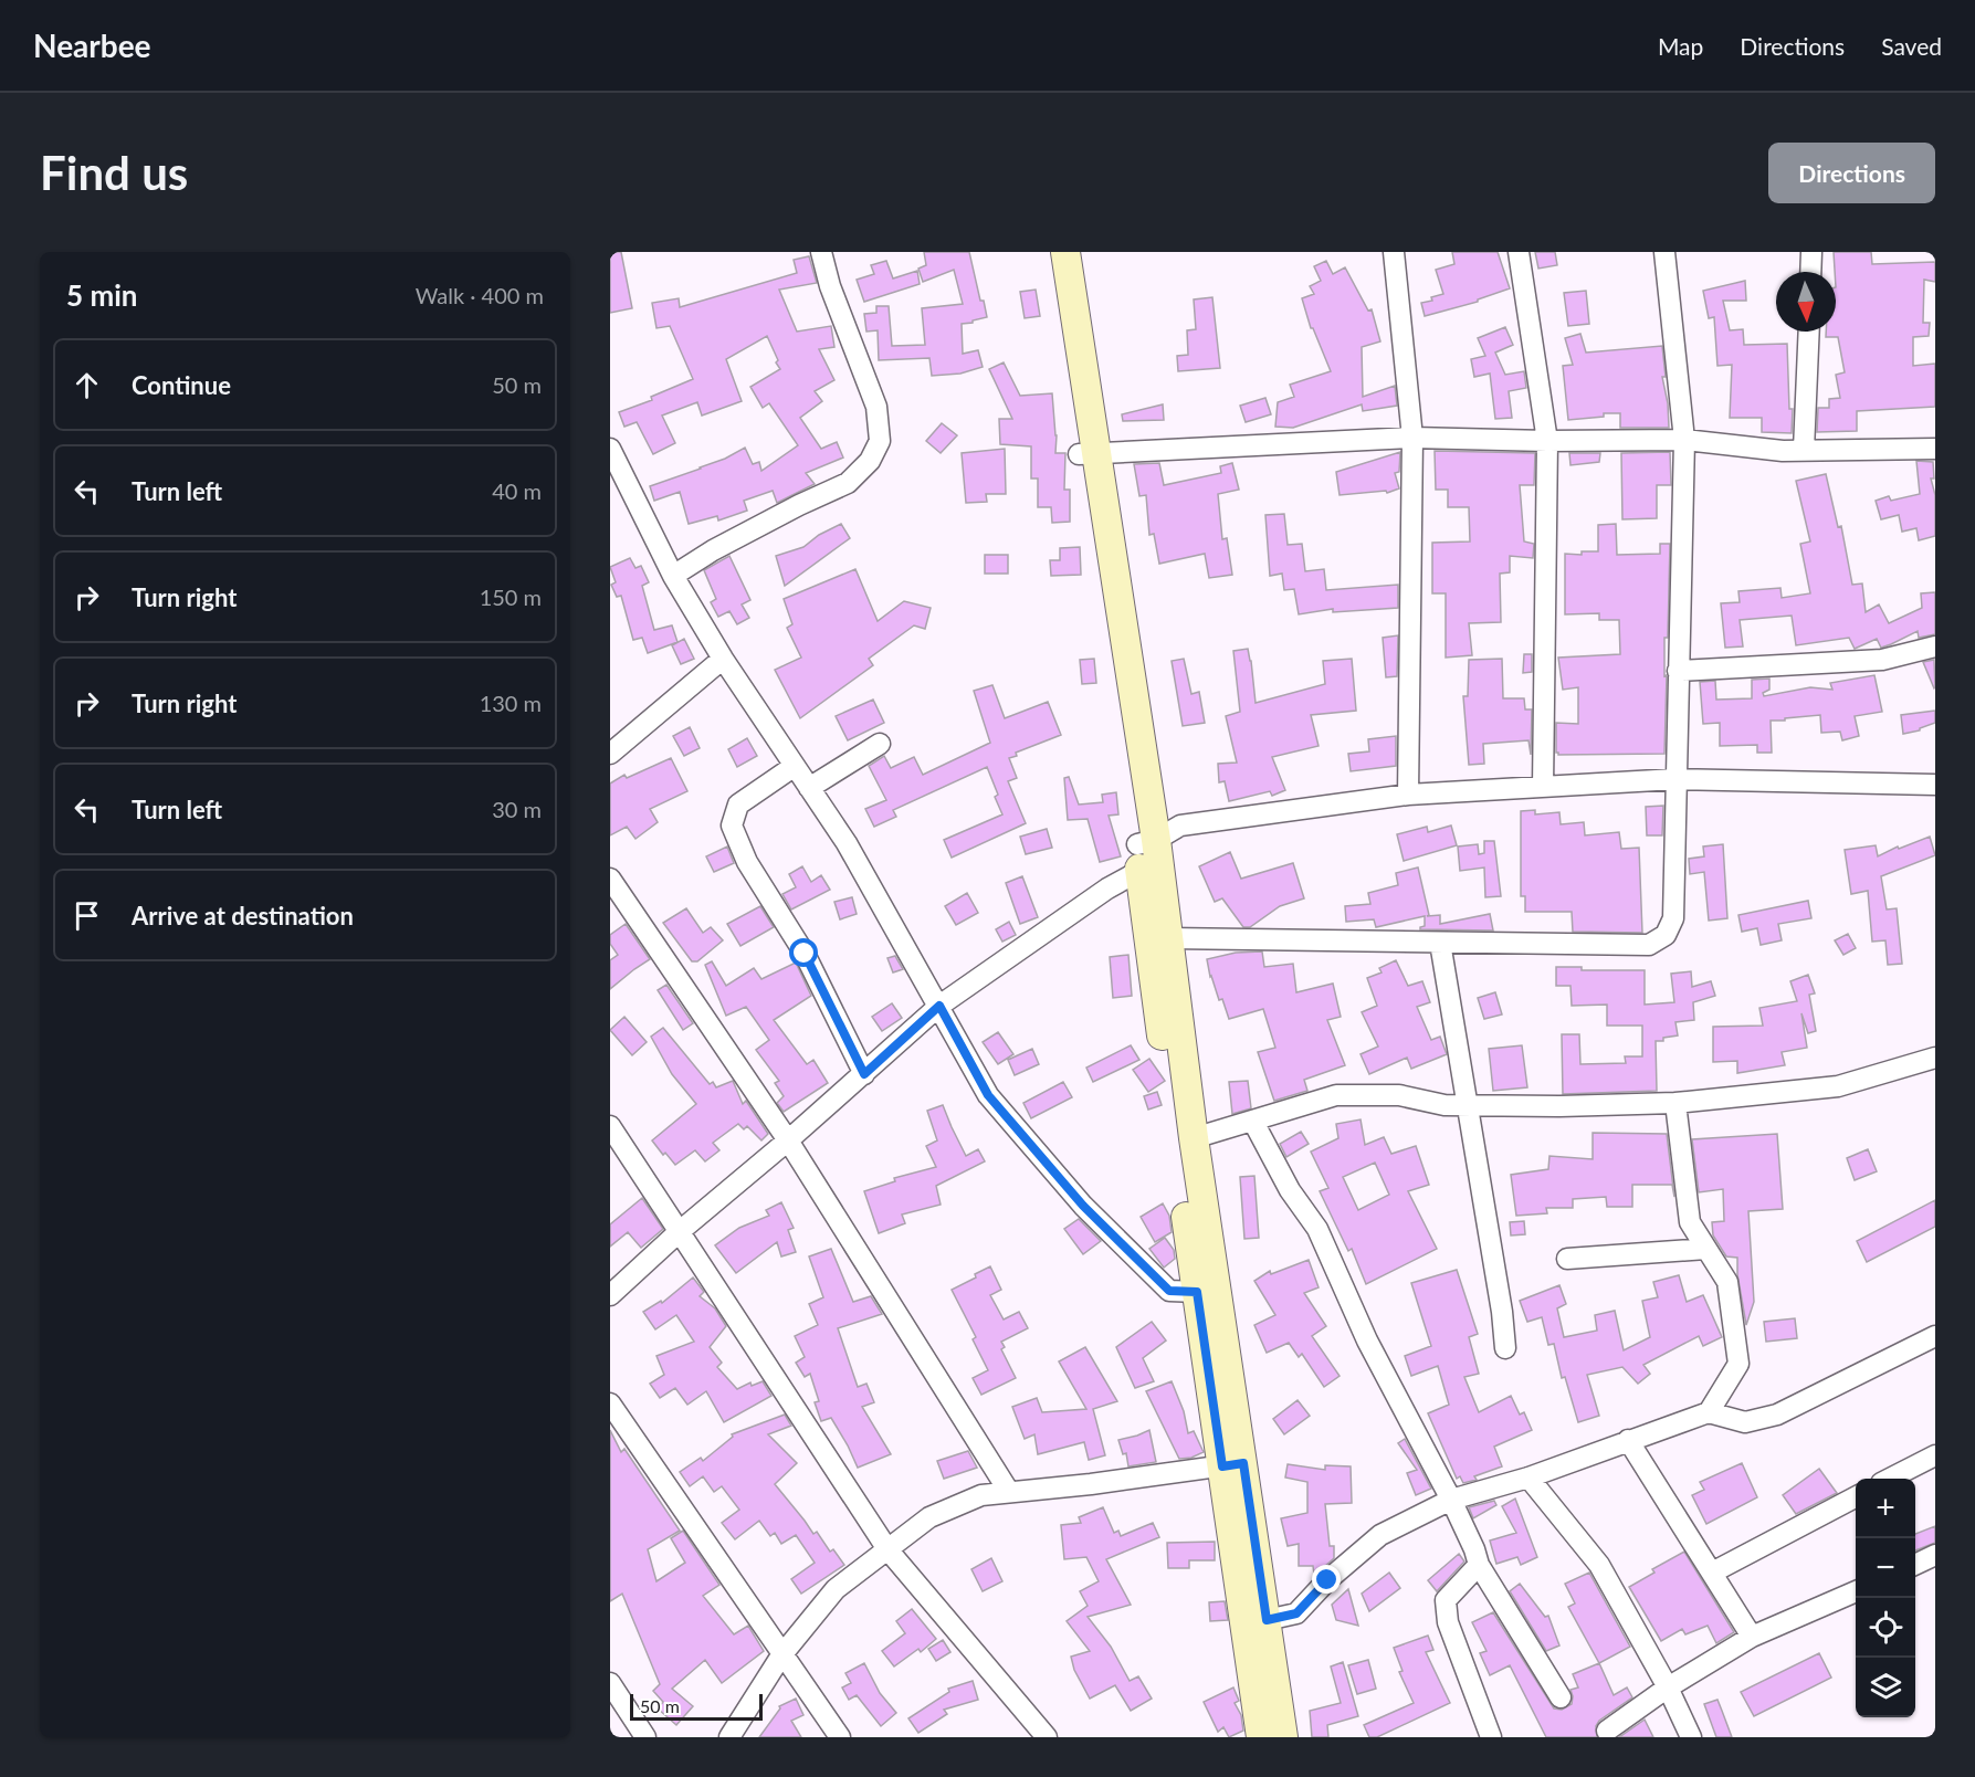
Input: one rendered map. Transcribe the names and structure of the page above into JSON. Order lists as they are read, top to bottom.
{
  "scale_bar": "50 m",
  "north": "bottom",
  "page": {
    "header": "Nearbee",
    "nav": ["Map", "Directions", "Saved"],
    "buttons": "Directions",
    "title": "Find us",
    "heading": ["5 min", "Walk · 400 m"],
    "list": [
      ["Continue", "50 m"],
      ["Turn left", "40 m"],
      ["Turn right", "150 m"],
      ["Turn right", "130 m"],
      ["Turn left", "30 m"],
      "Arrive at destination"
    ],
    "map_buttons": ["+", "−"],
    "scale": "50 m"
  }
}
